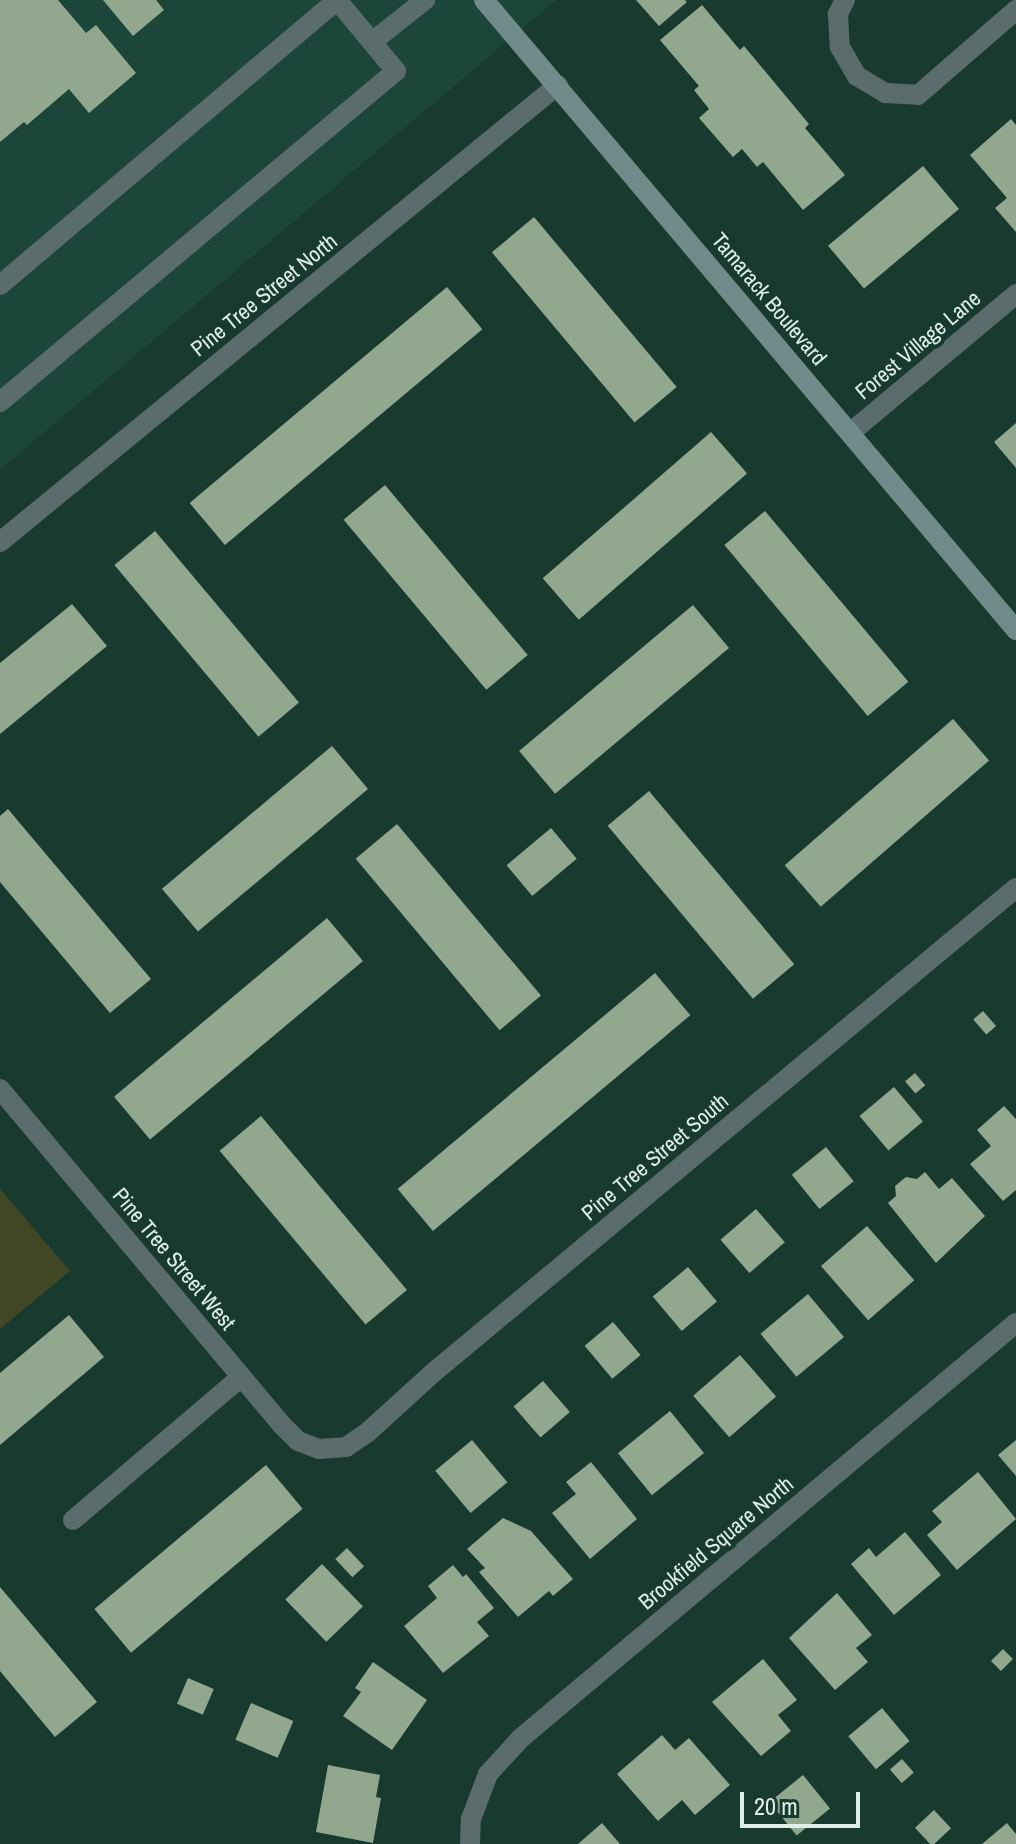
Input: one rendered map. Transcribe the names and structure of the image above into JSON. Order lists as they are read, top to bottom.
{
  "streets": {
    "street": [
      "Pine Tree Street North",
      "Tamarack Boulevard",
      "Forest Village Lane",
      "Pine Tree Street South",
      "Pine Tree Street West",
      "Brookfield Square North"
    ]
  },
  "crossings": [
    ["Pine Tree Street North", "Tamarack Boulevard"],
    ["Tamarack Boulevard", "Forest Village Lane"],
    ["Pine Tree Street South", "Pine Tree Street West"]
  ],
  "scale_bar": "20 m"
}
